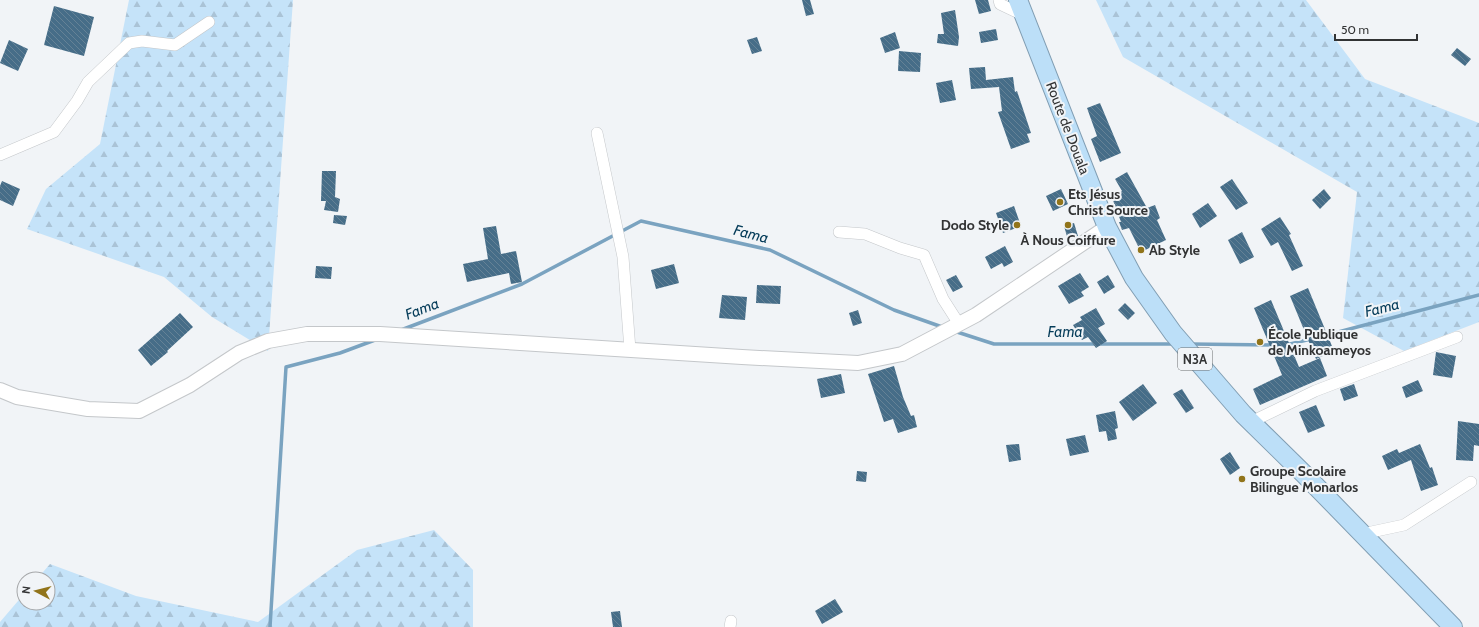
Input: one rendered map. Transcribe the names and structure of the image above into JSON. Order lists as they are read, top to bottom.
{
  "streets": {
    "highway": ["Route de Douala", "N3A"]
  },
  "crossings": [
    ["Route de Douala", "N3A"]
  ],
  "water": ["Fama"],
  "places": [
    "Ets Jésus Christ Source",
    "Dodo Style",
    "À Nous Coiffure",
    "Ab Style",
    "École Publique de Minkoameyos",
    "Groupe Scolaire Bilingue Monarlos"
  ],
  "scale_bar": "50 m",
  "north": "left"
}
